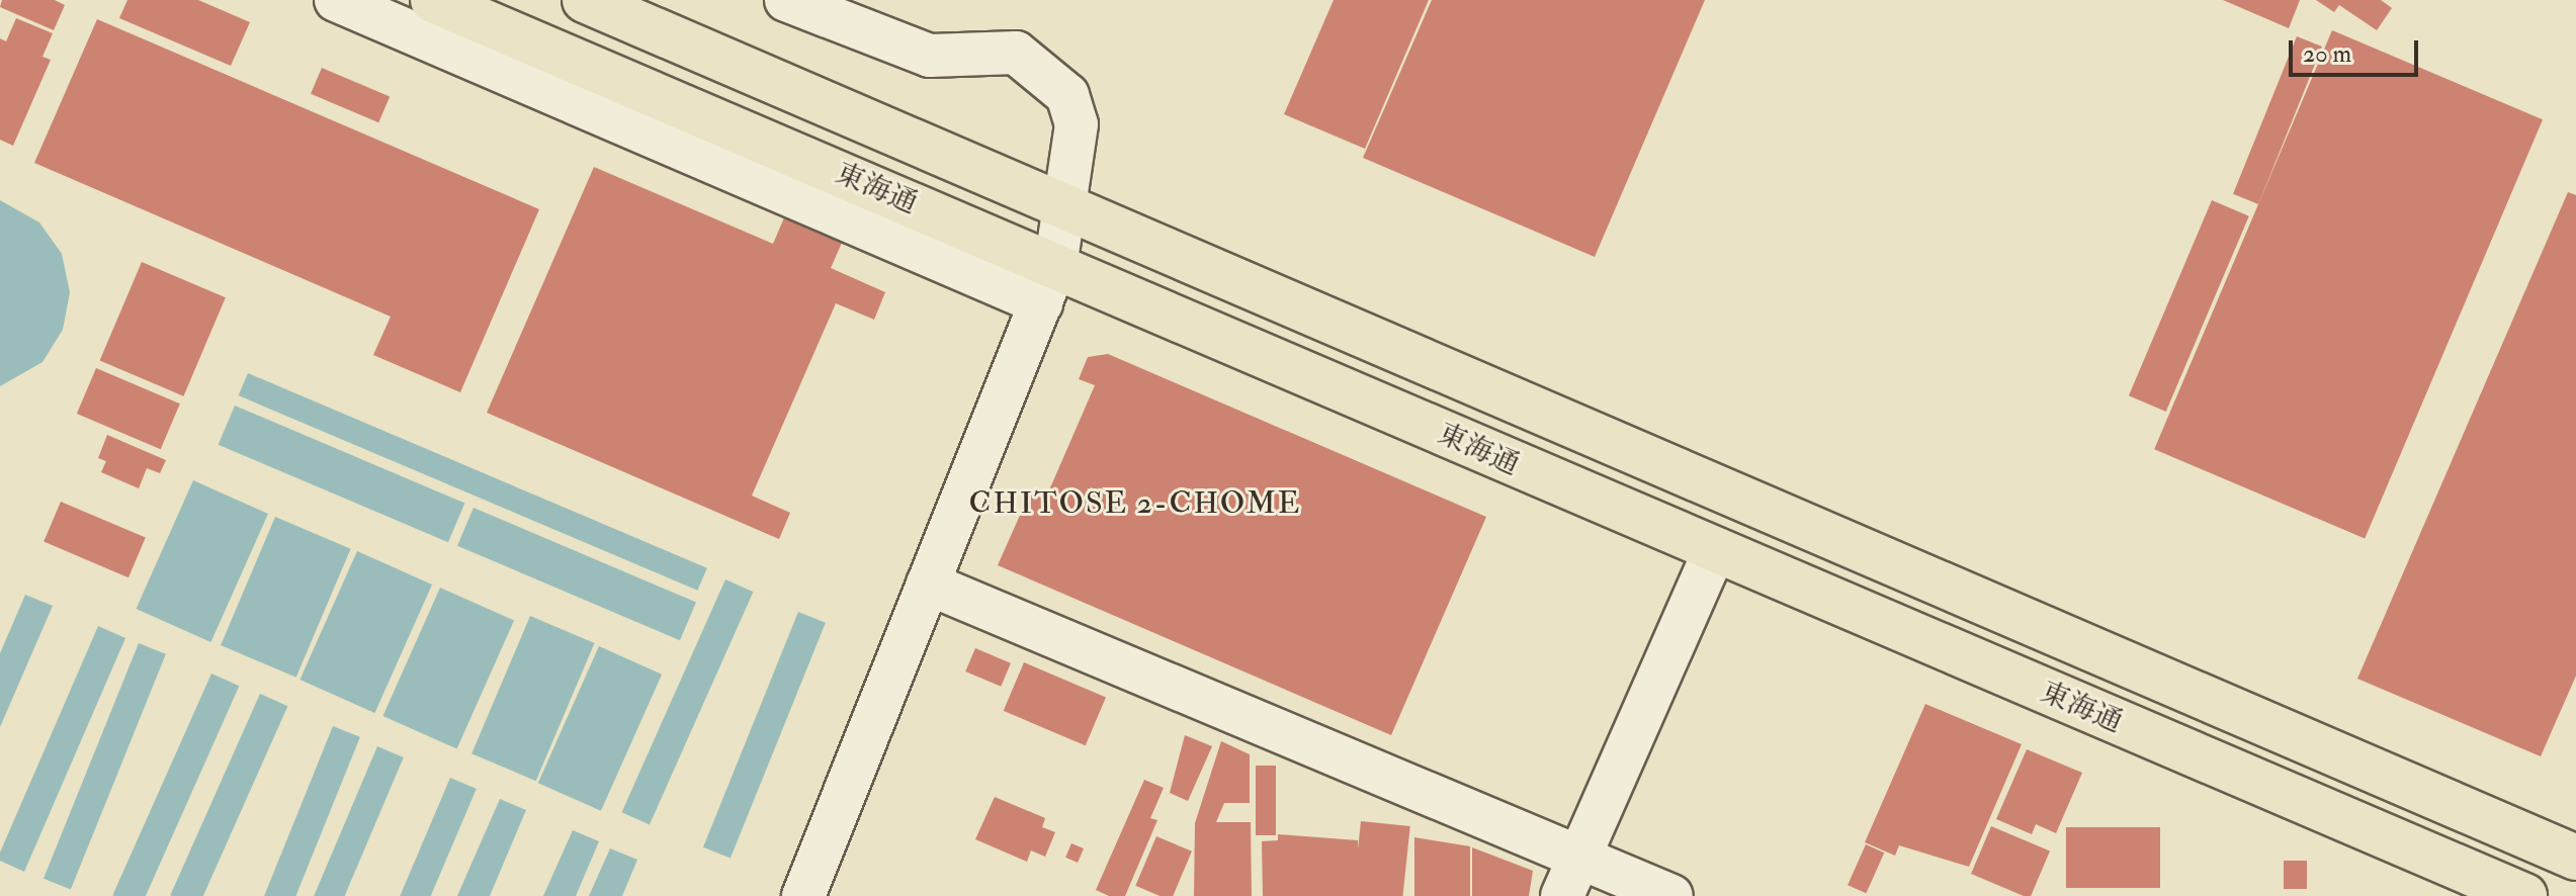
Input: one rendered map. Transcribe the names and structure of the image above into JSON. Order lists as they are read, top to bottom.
{
  "streets": {
    "main road": ["東海通"]
  },
  "districts": ["CHITOSE 2-CHOME"],
  "scale_bar": "20 m"
}
